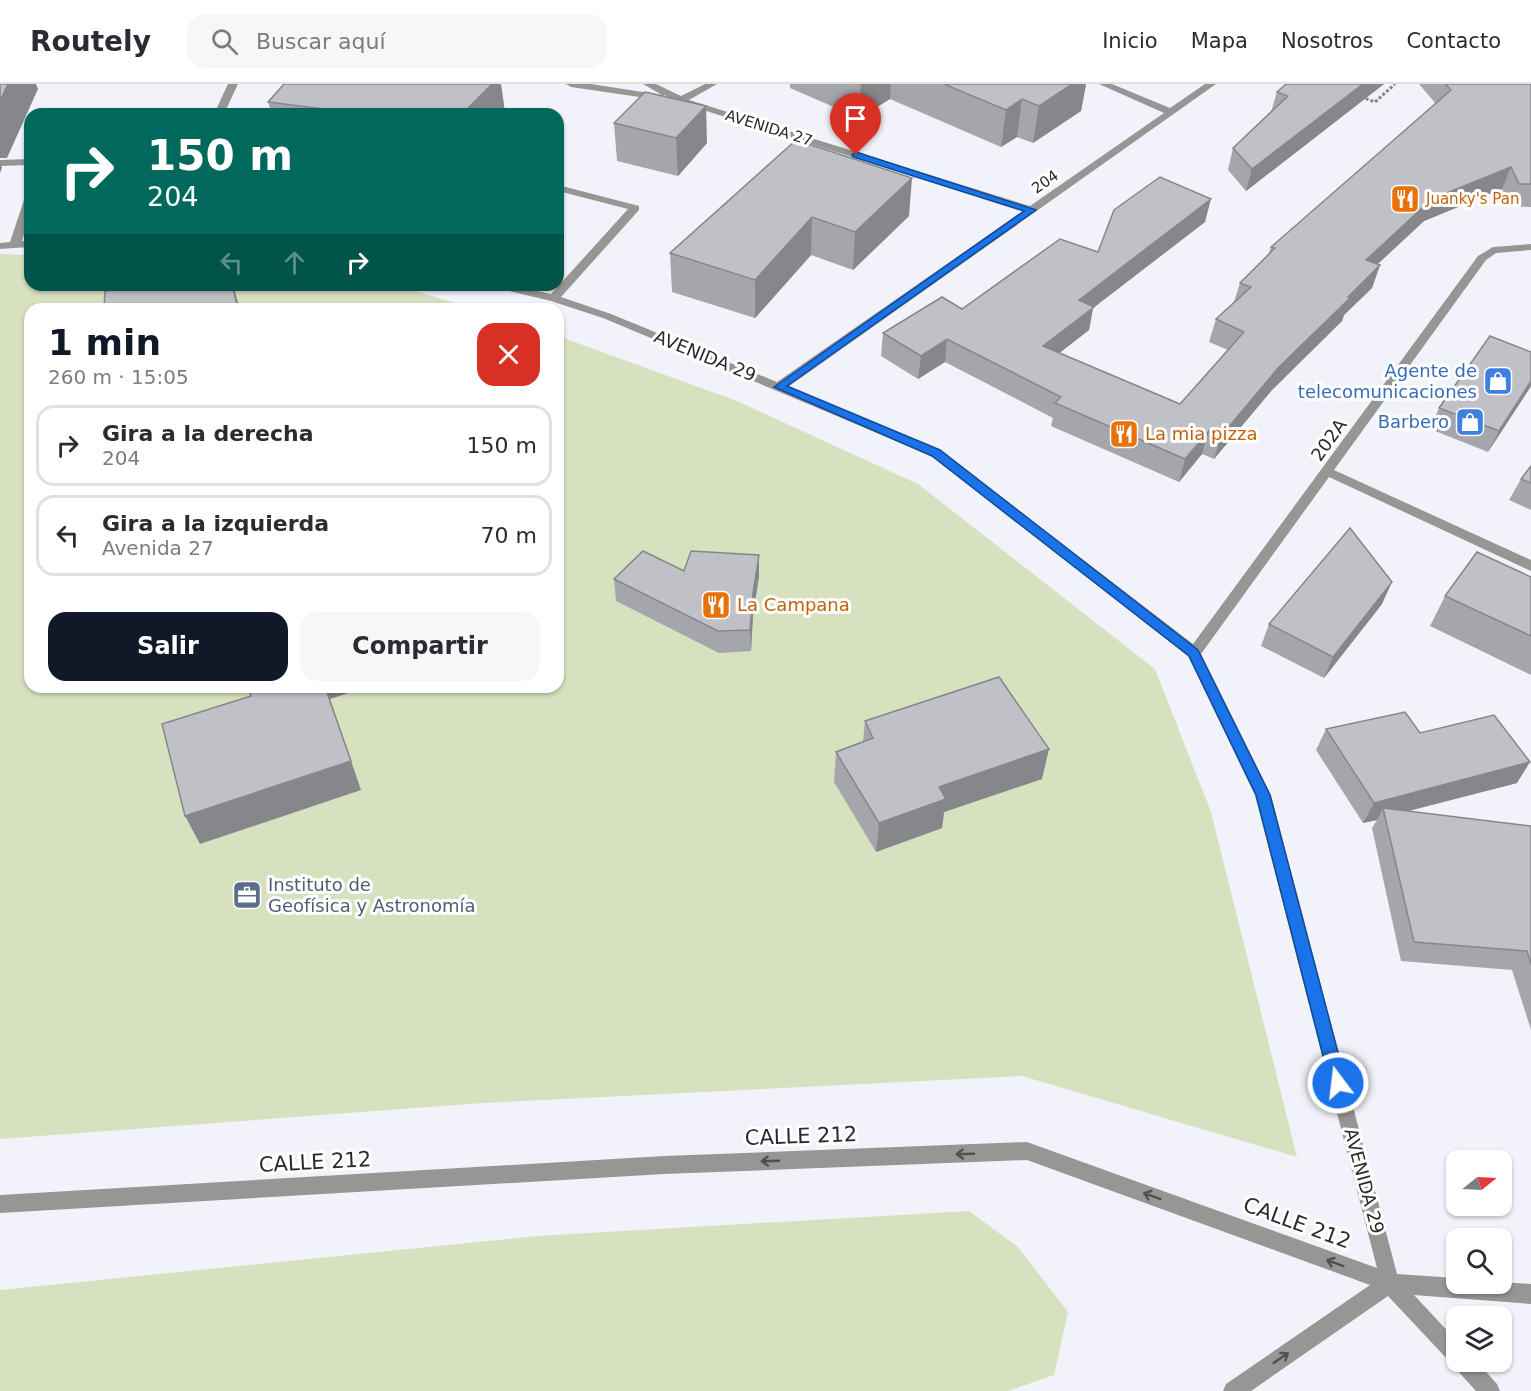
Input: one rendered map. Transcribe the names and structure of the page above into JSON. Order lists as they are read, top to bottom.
{
  "streets": {
    "street": [
      "AVENIDA 27",
      "204",
      "AVENIDA 29",
      "202A",
      "CALLE 212"
    ]
  },
  "crossings": [
    ["AVENIDA 27", "204"],
    ["204", "AVENIDA 29"],
    ["AVENIDA 29", "202A"],
    ["AVENIDA 29", "CALLE 212"]
  ],
  "one_way": ["CALLE 212"],
  "places": {
    "restaurant": ["Juanky's Pan", "La mia pizza", "La Campana"],
    "shop": ["Agente de telecomunicaciones", "Barbero"],
    "office": ["Instituto de Geofísica y Astronomía"]
  },
  "north": "right",
  "page": {
    "header": "Routely",
    "search": "Buscar aquí",
    "nav": [
      "Inicio",
      "Mapa",
      "Nosotros",
      "Contacto"
    ],
    "turn": ["150 m", "204"],
    "heading": ["1 min", "260 m · 15:05"],
    "list": [
      {
        "name": "Gira a la derecha",
        "note": "204",
        "value": "150 m"
      },
      {
        "name": "Gira a la izquierda",
        "note": "Avenida 27",
        "value": "70 m"
      }
    ],
    "buttons": ["Salir", "Compartir"]
  }
}
